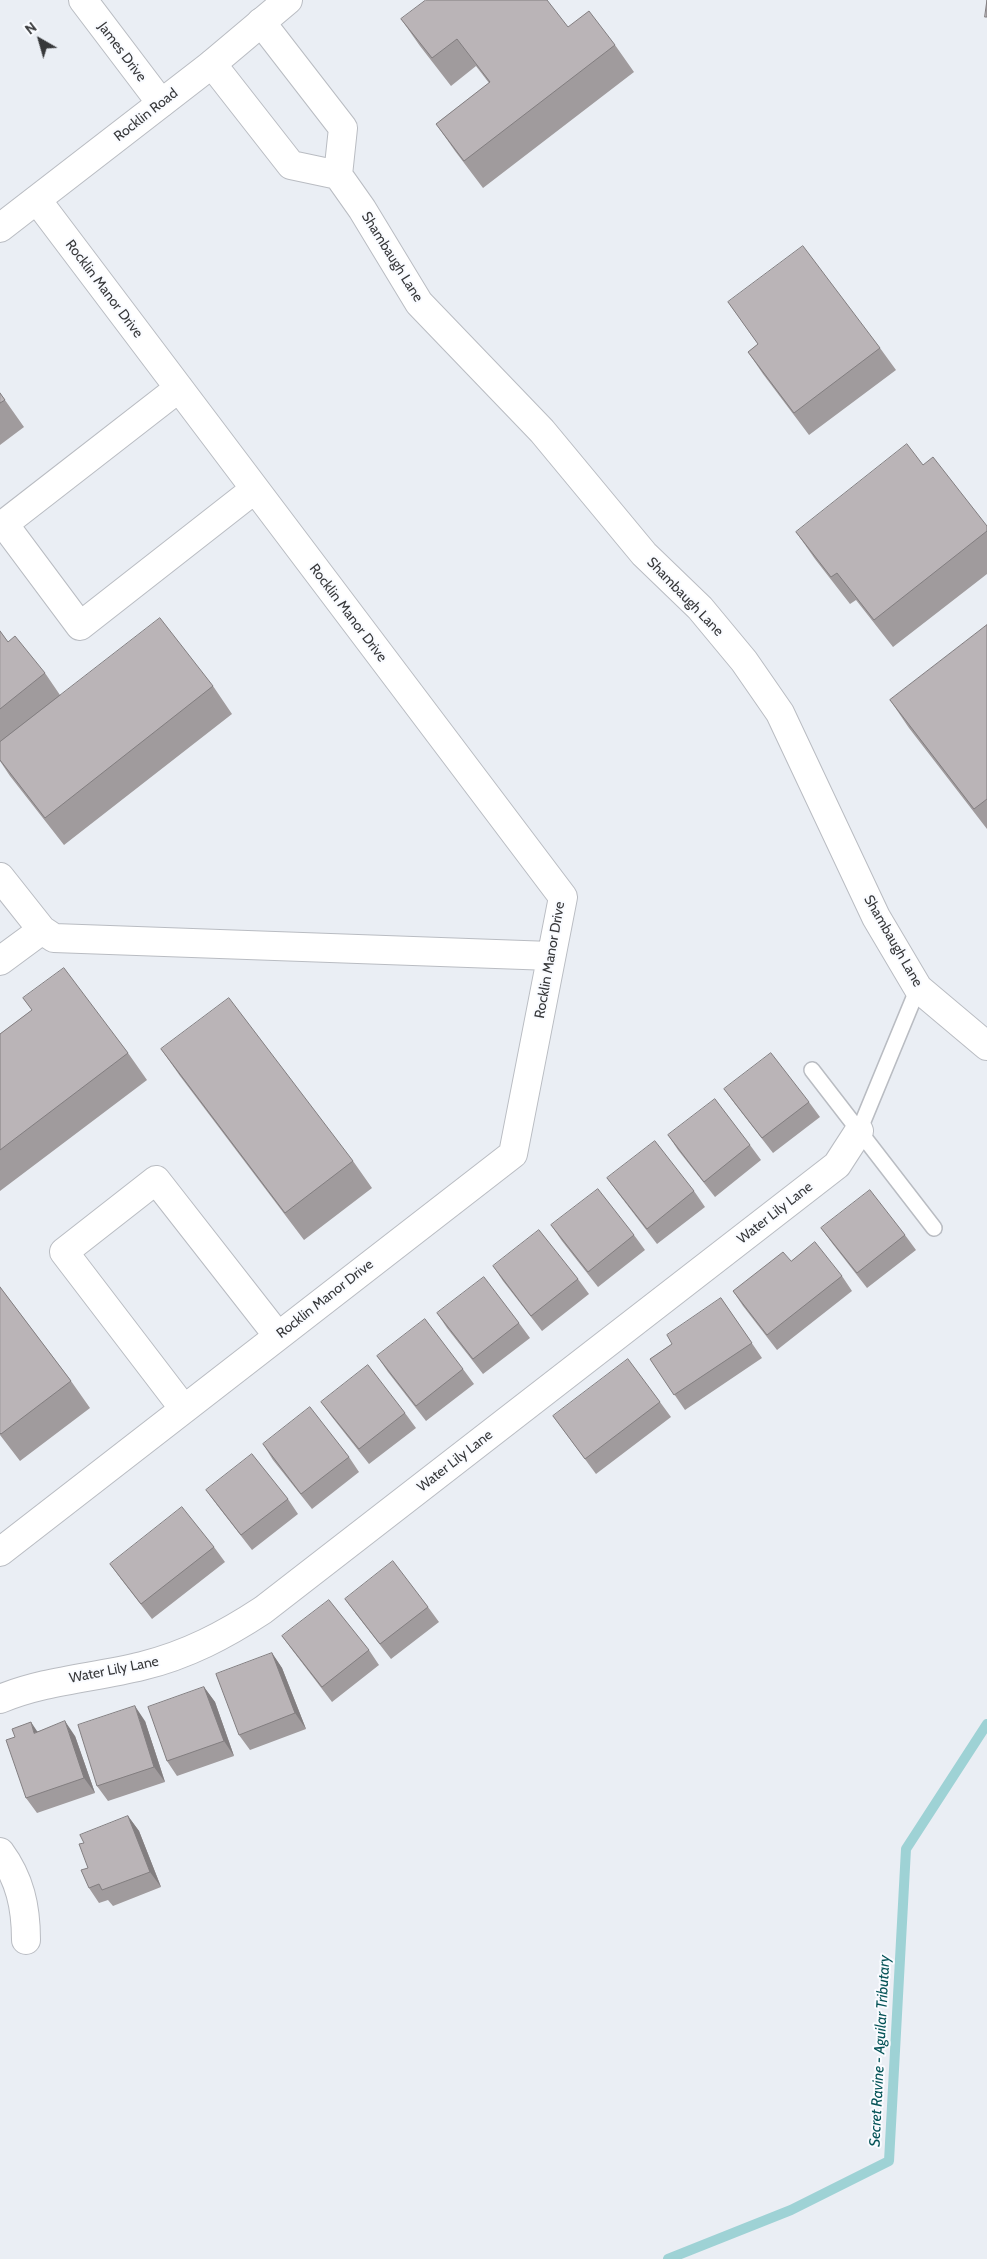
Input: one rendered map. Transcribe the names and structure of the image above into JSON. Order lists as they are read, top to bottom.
{
  "streets": {
    "street": [
      "James Drive",
      "Rocklin Road",
      "Shambaugh Lane",
      "Rocklin Manor Drive",
      "Water Lily Lane"
    ]
  },
  "crossings": [
    ["James Drive", "Rocklin Road"],
    ["Rocklin Road", "Rocklin Manor Drive"]
  ],
  "water": ["Secret Ravine - Aguilar Tributary"],
  "north": "top left"
}
